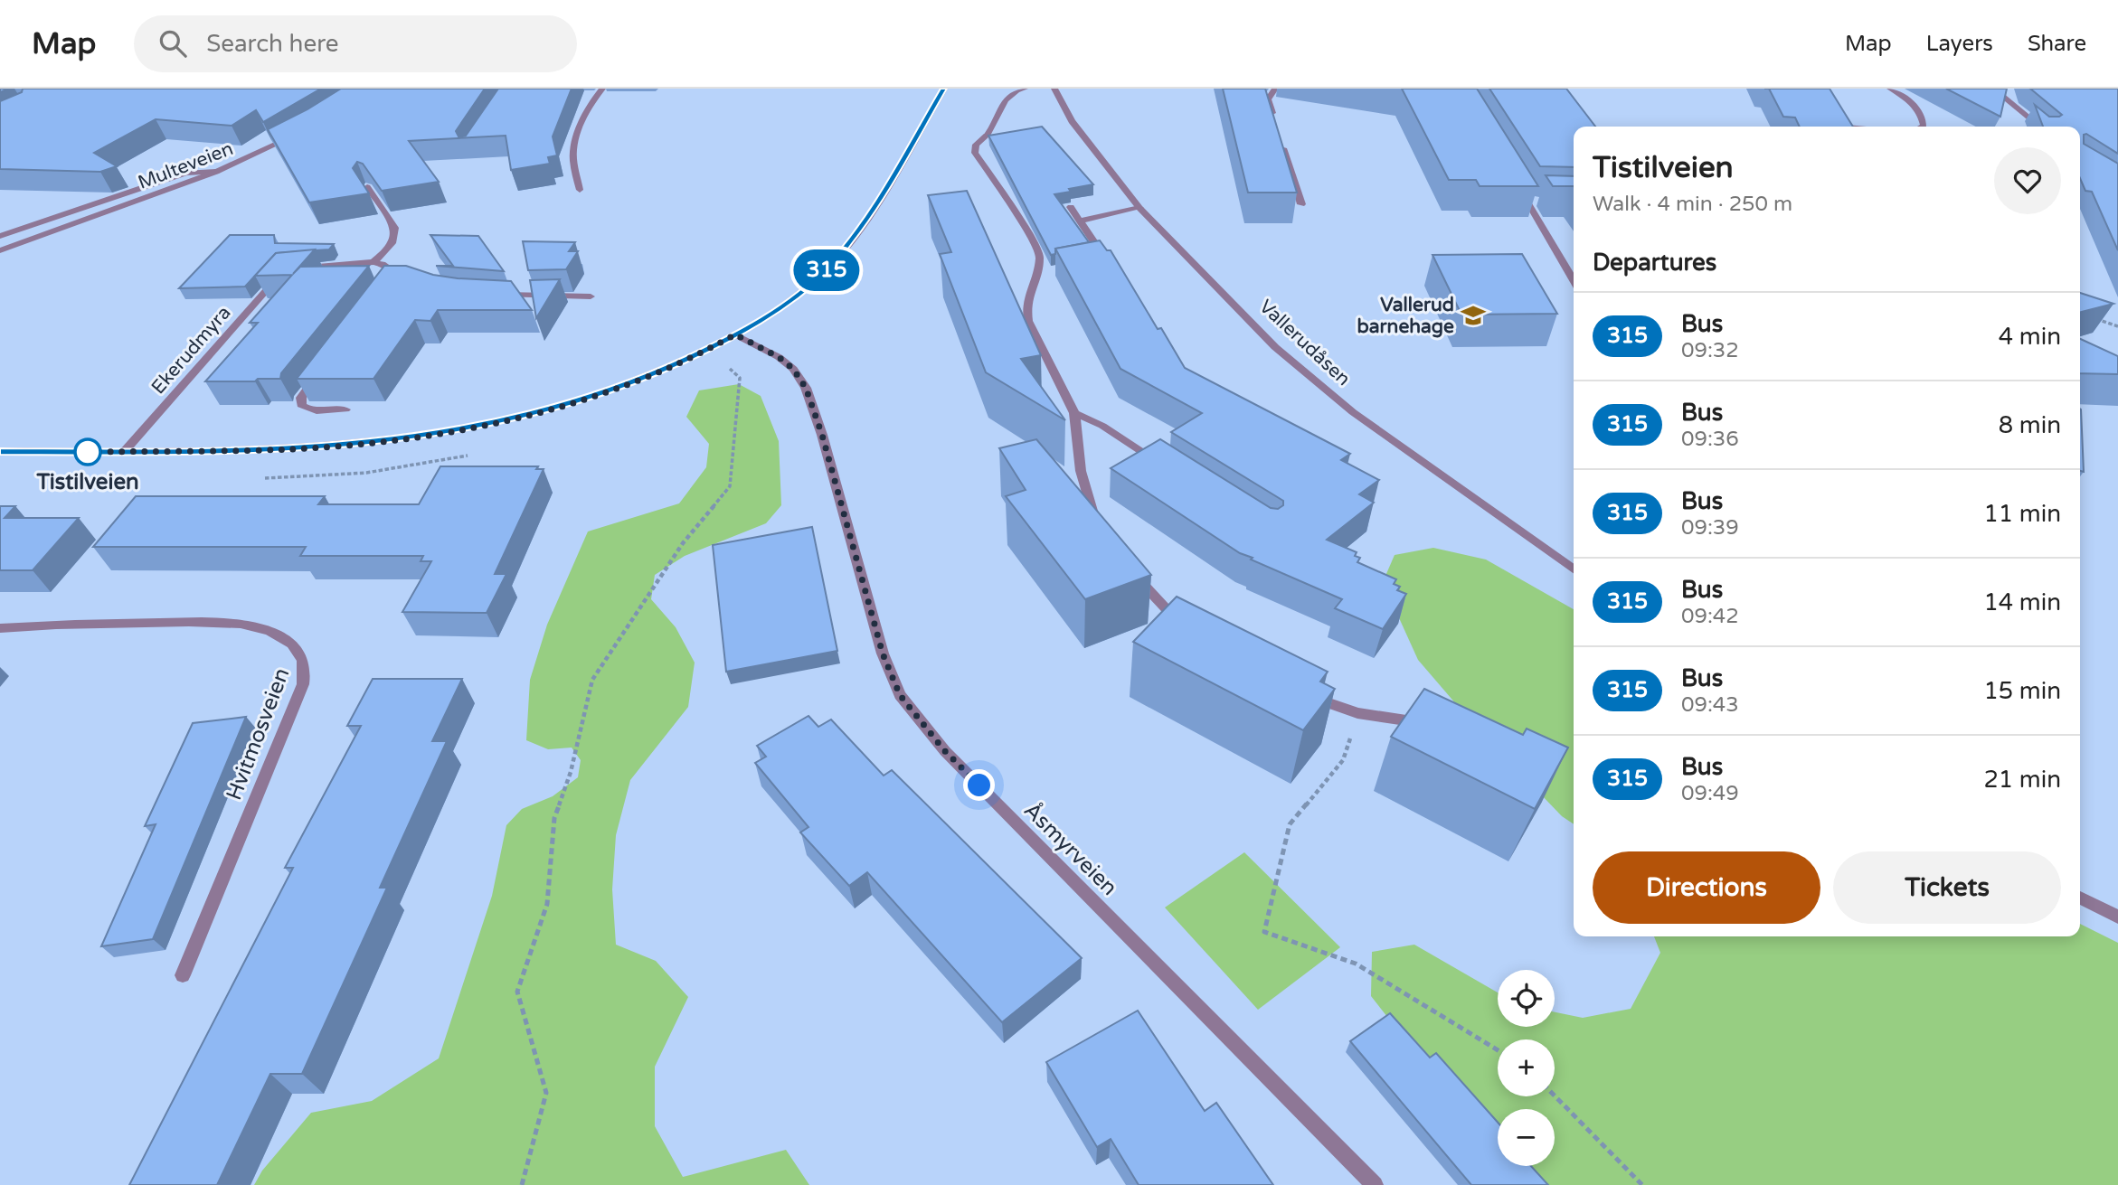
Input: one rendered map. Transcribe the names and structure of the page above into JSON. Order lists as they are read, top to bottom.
{
  "streets": {
    "street": [
      "Multeveien",
      "Vallerudåsen",
      "Ekerudmyra",
      "Hvitmosveien",
      "Åsmyrveien"
    ]
  },
  "places": {
    "school or university": ["Vallerud barnehage"],
    "other": ["Tistilveien"]
  },
  "lines": ["bus line 315"],
  "page": {
    "header": "Map",
    "search": "Search here",
    "nav": ["Map", "Layers", "Share"],
    "on_map": "315",
    "heading": [
      ["Tistilveien", "Walk · 4 min · 250 m"],
      "Departures"
    ],
    "list": [
      {
        "mark": "315",
        "name": "Bus",
        "note": "09:32",
        "value": "4 min"
      },
      {
        "mark": "315",
        "name": "Bus",
        "note": "09:36",
        "value": "8 min"
      },
      {
        "mark": "315",
        "name": "Bus",
        "note": "09:39",
        "value": "11 min"
      },
      {
        "mark": "315",
        "name": "Bus",
        "note": "09:42",
        "value": "14 min"
      },
      {
        "mark": "315",
        "name": "Bus",
        "note": "09:43",
        "value": "15 min"
      },
      {
        "mark": "315",
        "name": "Bus",
        "note": "09:49",
        "value": "21 min"
      }
    ],
    "buttons": ["Directions", "Tickets"],
    "map_buttons": ["+", "−"]
  }
}
